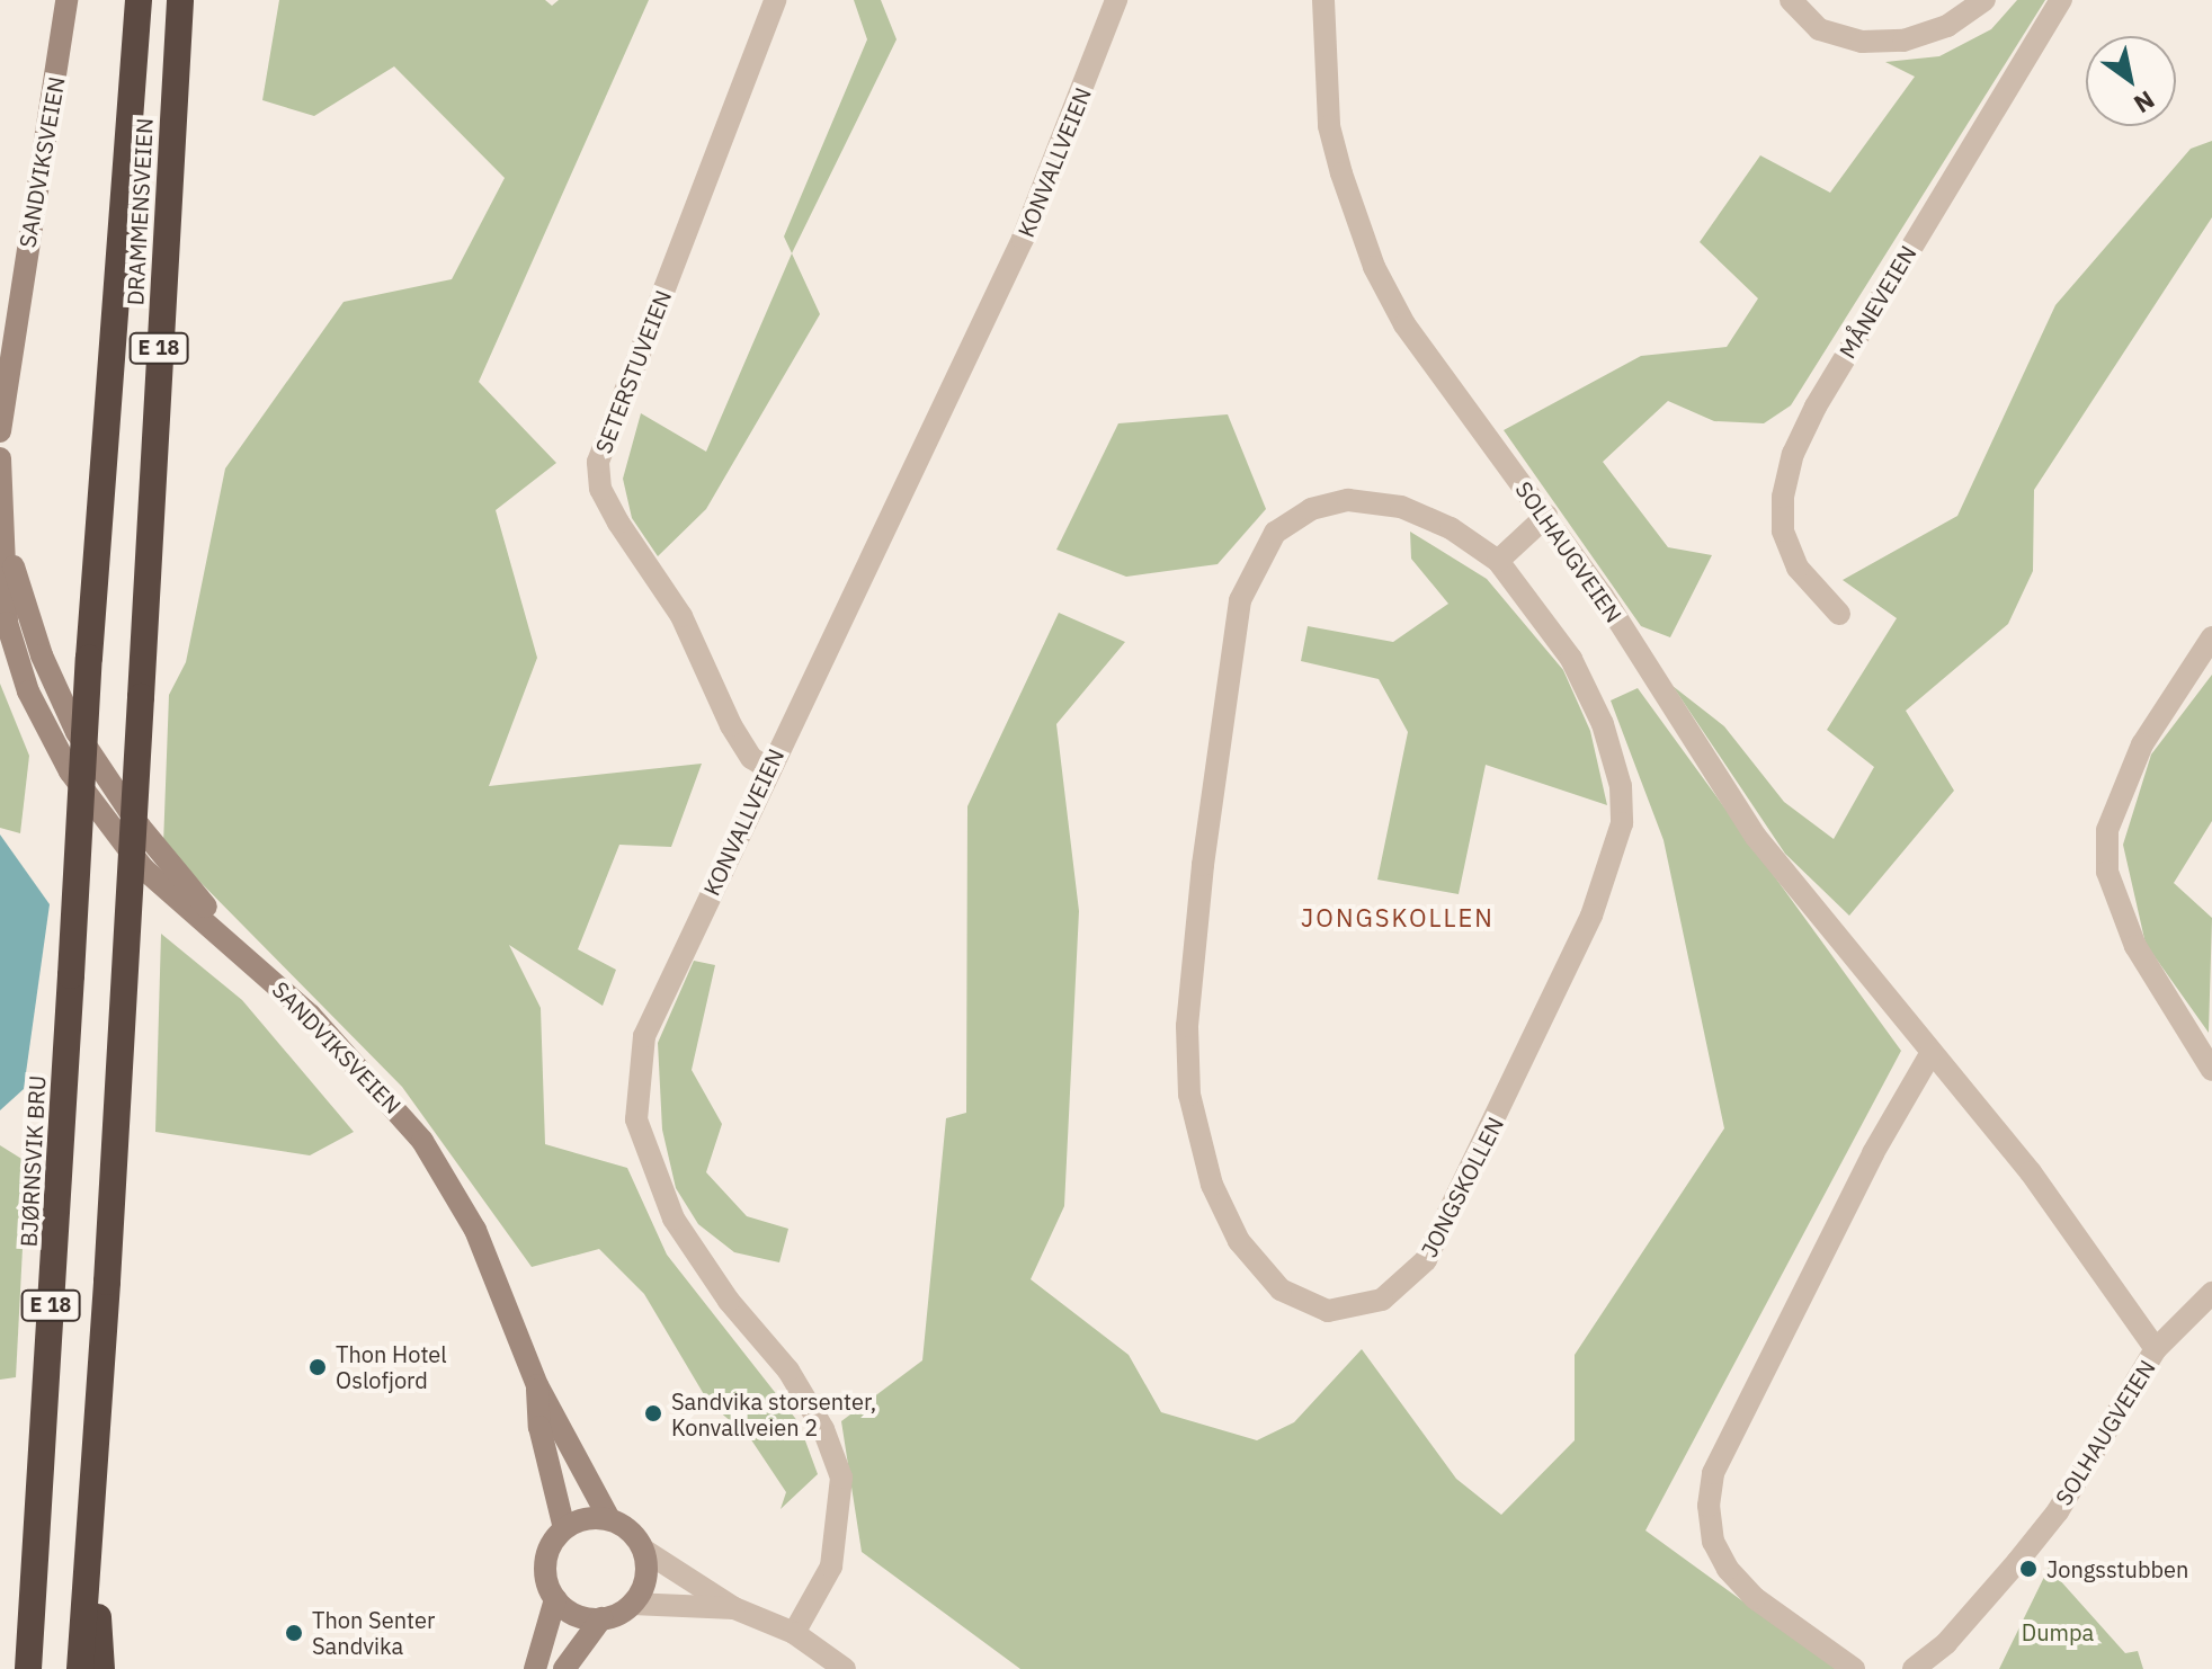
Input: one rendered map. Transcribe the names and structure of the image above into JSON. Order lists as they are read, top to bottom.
{
  "streets": {
    "highway": ["DRAMMENSVEIEN", "E 18", "BJØRNSVIK BRU"],
    "main road": ["SANDVIKSVEIEN"],
    "street": [
      "KONVALLVEIEN",
      "MÅNEVEIEN",
      "SETERSTUVEIEN",
      "SOLHAUGVEIEN",
      "JONGSKOLLEN"
    ]
  },
  "crossings": [
    ["KONVALLVEIEN", "SETERSTUVEIEN"],
    ["DRAMMENSVEIEN", "E 18"],
    ["DRAMMENSVEIEN", "BJØRNSVIK BRU"],
    ["E 18", "BJØRNSVIK BRU"]
  ],
  "districts": ["JONGSKOLLEN"],
  "parks": ["Dumpa"],
  "places": [
    "Thon Hotel Oslofjord",
    "Sandvika storsenter, Konvallveien 2",
    "Jongsstubben",
    "Thon Senter Sandvika"
  ],
  "north": "bottom right"
}
